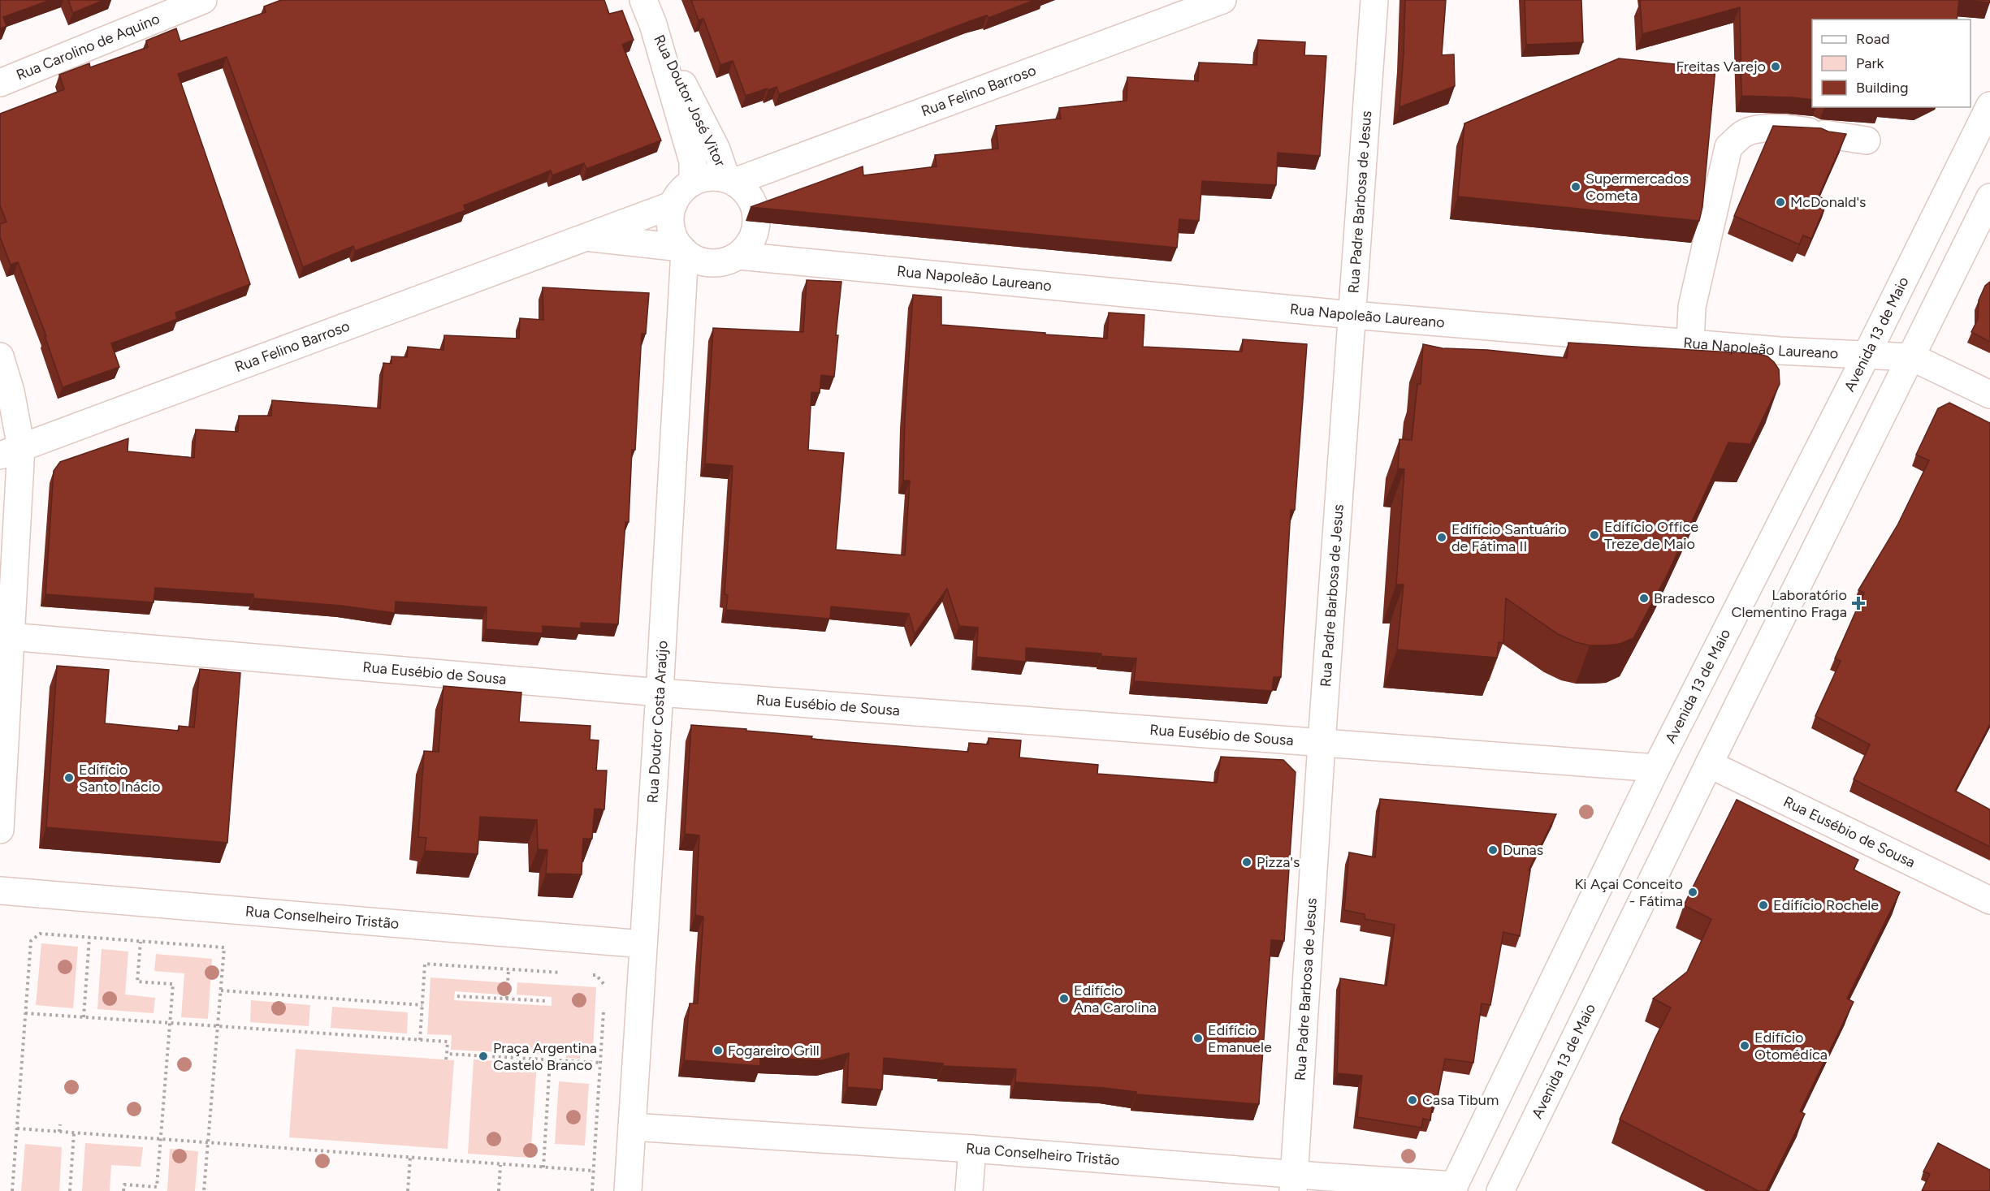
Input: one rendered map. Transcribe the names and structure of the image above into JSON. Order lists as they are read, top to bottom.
{
  "streets": {
    "street": [
      "Rua Carolino de Aquino",
      "Rua Felino Barroso",
      "Rua Doutor José Vitor",
      "Rua Padre Barbosa de Jesus",
      "Rua Napoleão Laureano",
      "Avenida 13 de Maio",
      "Rua Eusébio de Sousa",
      "Rua Doutor Costa Araújo",
      "Rua Conselheiro Tristão"
    ]
  },
  "crossings": [
    ["Rua Felino Barroso", "Rua Doutor José Vitor"],
    ["Rua Felino Barroso", "Rua Napoleão Laureano"],
    ["Rua Felino Barroso", "Rua Doutor Costa Araújo"],
    ["Rua Doutor José Vitor", "Rua Napoleão Laureano"],
    ["Rua Doutor José Vitor", "Rua Doutor Costa Araújo"],
    ["Rua Padre Barbosa de Jesus", "Rua Napoleão Laureano"],
    ["Rua Padre Barbosa de Jesus", "Rua Eusébio de Sousa"],
    ["Rua Padre Barbosa de Jesus", "Rua Conselheiro Tristão"],
    ["Rua Napoleão Laureano", "Avenida 13 de Maio"],
    ["Rua Napoleão Laureano", "Rua Doutor Costa Araújo"],
    ["Avenida 13 de Maio", "Rua Eusébio de Sousa"],
    ["Avenida 13 de Maio", "Rua Conselheiro Tristão"],
    ["Rua Eusébio de Sousa", "Rua Doutor Costa Araújo"],
    ["Rua Doutor Costa Araújo", "Rua Conselheiro Tristão"]
  ],
  "places": {
    "other": [
      "Freitas Varejo",
      "Supermercados Cometa",
      "McDonald's",
      "Edifício Office Treze de Maio",
      "Edifício Santuário de Fátima II",
      "Bradesco",
      "Edifício Santo Inácio",
      "Dunas",
      "Pizza's",
      "Ki Açai Conceito - Fátima",
      "Edifício Rochele",
      "Edifício Ana Carolina",
      "Edifício Emanuele",
      "Edifício Otomédica",
      "Fogareiro Grill",
      "Praça Argentina Castelo Branco",
      "Casa Tibum"
    ],
    "health": ["Laboratório Clementino Fraga"]
  },
  "legend": ["Road", "Park", "Building"]
}
